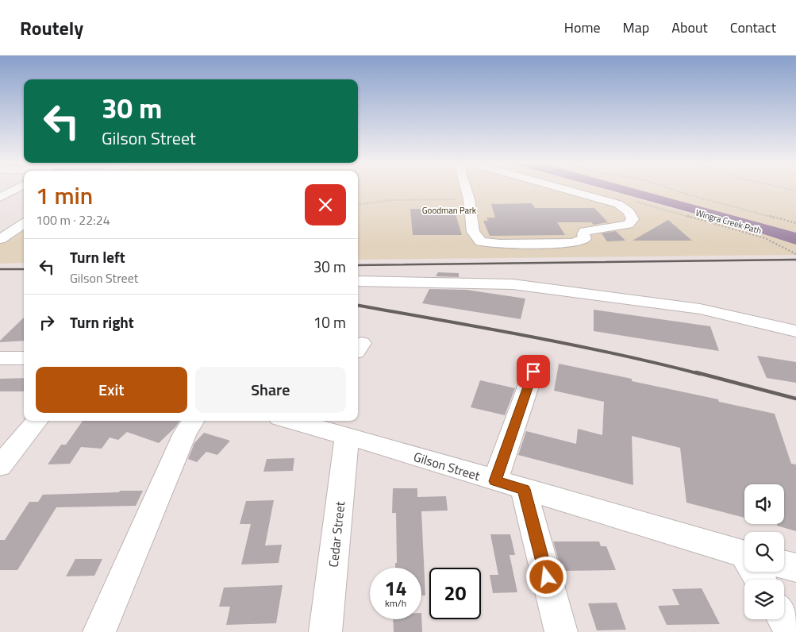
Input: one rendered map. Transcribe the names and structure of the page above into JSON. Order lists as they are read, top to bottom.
{
  "streets": {
    "street": ["Gilson Street", "Cedar Street"],
    "path": ["Wingra Creek Path"]
  },
  "crossings": [
    ["Gilson Street", "Cedar Street"]
  ],
  "parks": ["Goodman Park"],
  "page": {
    "header": "Routely",
    "nav": [
      "Home",
      "Map",
      "About",
      "Contact"
    ],
    "turn": ["30 m", "Gilson Street"],
    "heading": ["1 min", "100 m · 22:24"],
    "list": [
      {
        "name": "Turn left",
        "note": "Gilson Street",
        "value": "30 m"
      },
      {
        "name": "Turn right",
        "value": "10 m"
      }
    ],
    "buttons": ["Exit", "Share"],
    "speed": "14 km/h",
    "limit": "20"
  }
}
